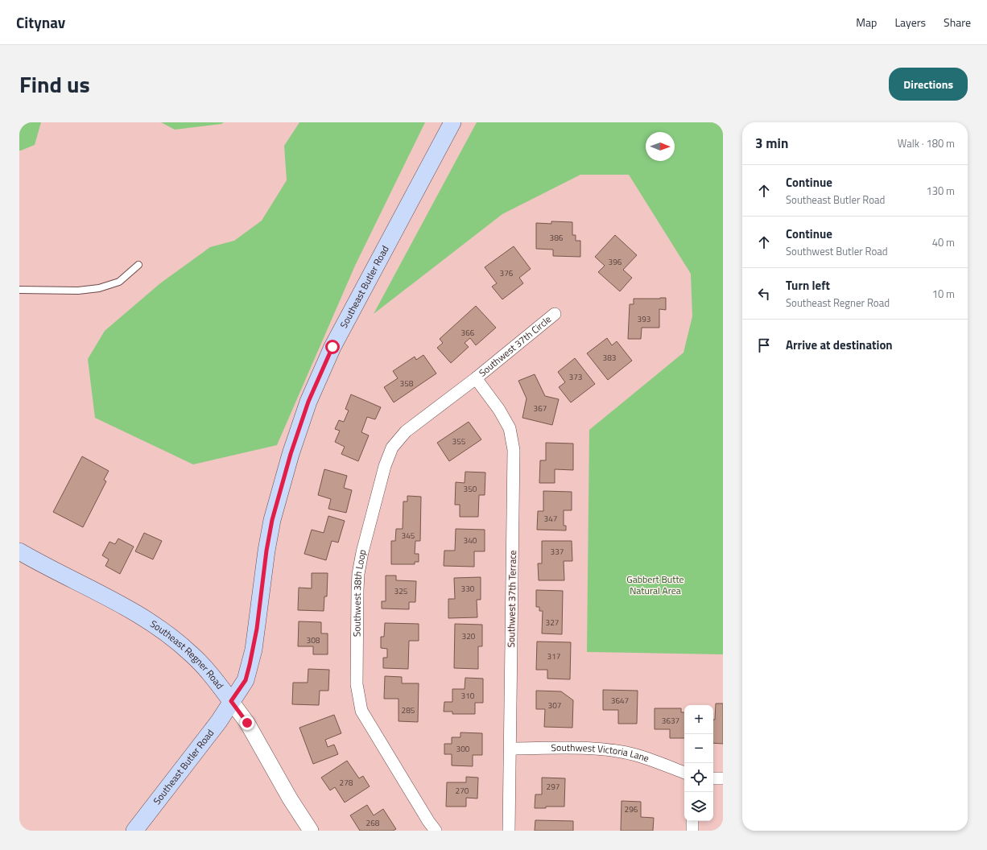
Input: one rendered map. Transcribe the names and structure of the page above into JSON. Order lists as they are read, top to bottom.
{
  "streets": {
    "main road": ["Southeast Butler Road", "Southeast Regner Road"],
    "street": [
      "Southwest 37th Circle",
      "Southwest 38th Loop",
      "Southwest 37th Terrace",
      "Southwest Victoria Lane"
    ]
  },
  "crossings": [
    ["Southeast Butler Road", "Southeast Regner Road"],
    ["Southwest 37th Circle", "Southwest 38th Loop"],
    ["Southwest 37th Circle", "Southwest 37th Terrace"],
    ["Southwest 38th Loop", "Southwest 37th Terrace"],
    ["Southwest 37th Terrace", "Southwest Victoria Lane"]
  ],
  "parks": ["Gabbert Butte Natural Area"],
  "house_numbers": [
    "386",
    "396",
    "376",
    "393",
    "366",
    "383",
    "373",
    "358",
    "367",
    "355",
    "350",
    "347",
    "345",
    "340",
    "337",
    "330",
    "325",
    "327",
    "320",
    "308",
    "317",
    "310",
    "3647",
    "307",
    "285",
    "3637",
    "300",
    "278",
    "297",
    "270",
    "296",
    "268"
  ],
  "north": "right",
  "page": {
    "header": "Citynav",
    "nav": ["Map", "Layers", "Share"],
    "title": "Find us",
    "buttons": "Directions",
    "heading": ["3 min", "Walk · 180 m"],
    "list": [
      ["Continue", "Southeast Butler Road", "130 m"],
      ["Continue", "Southwest Butler Road", "40 m"],
      ["Turn left", "Southeast Regner Road", "10 m"],
      "Arrive at destination"
    ],
    "map_buttons": ["+", "−"]
  }
}
